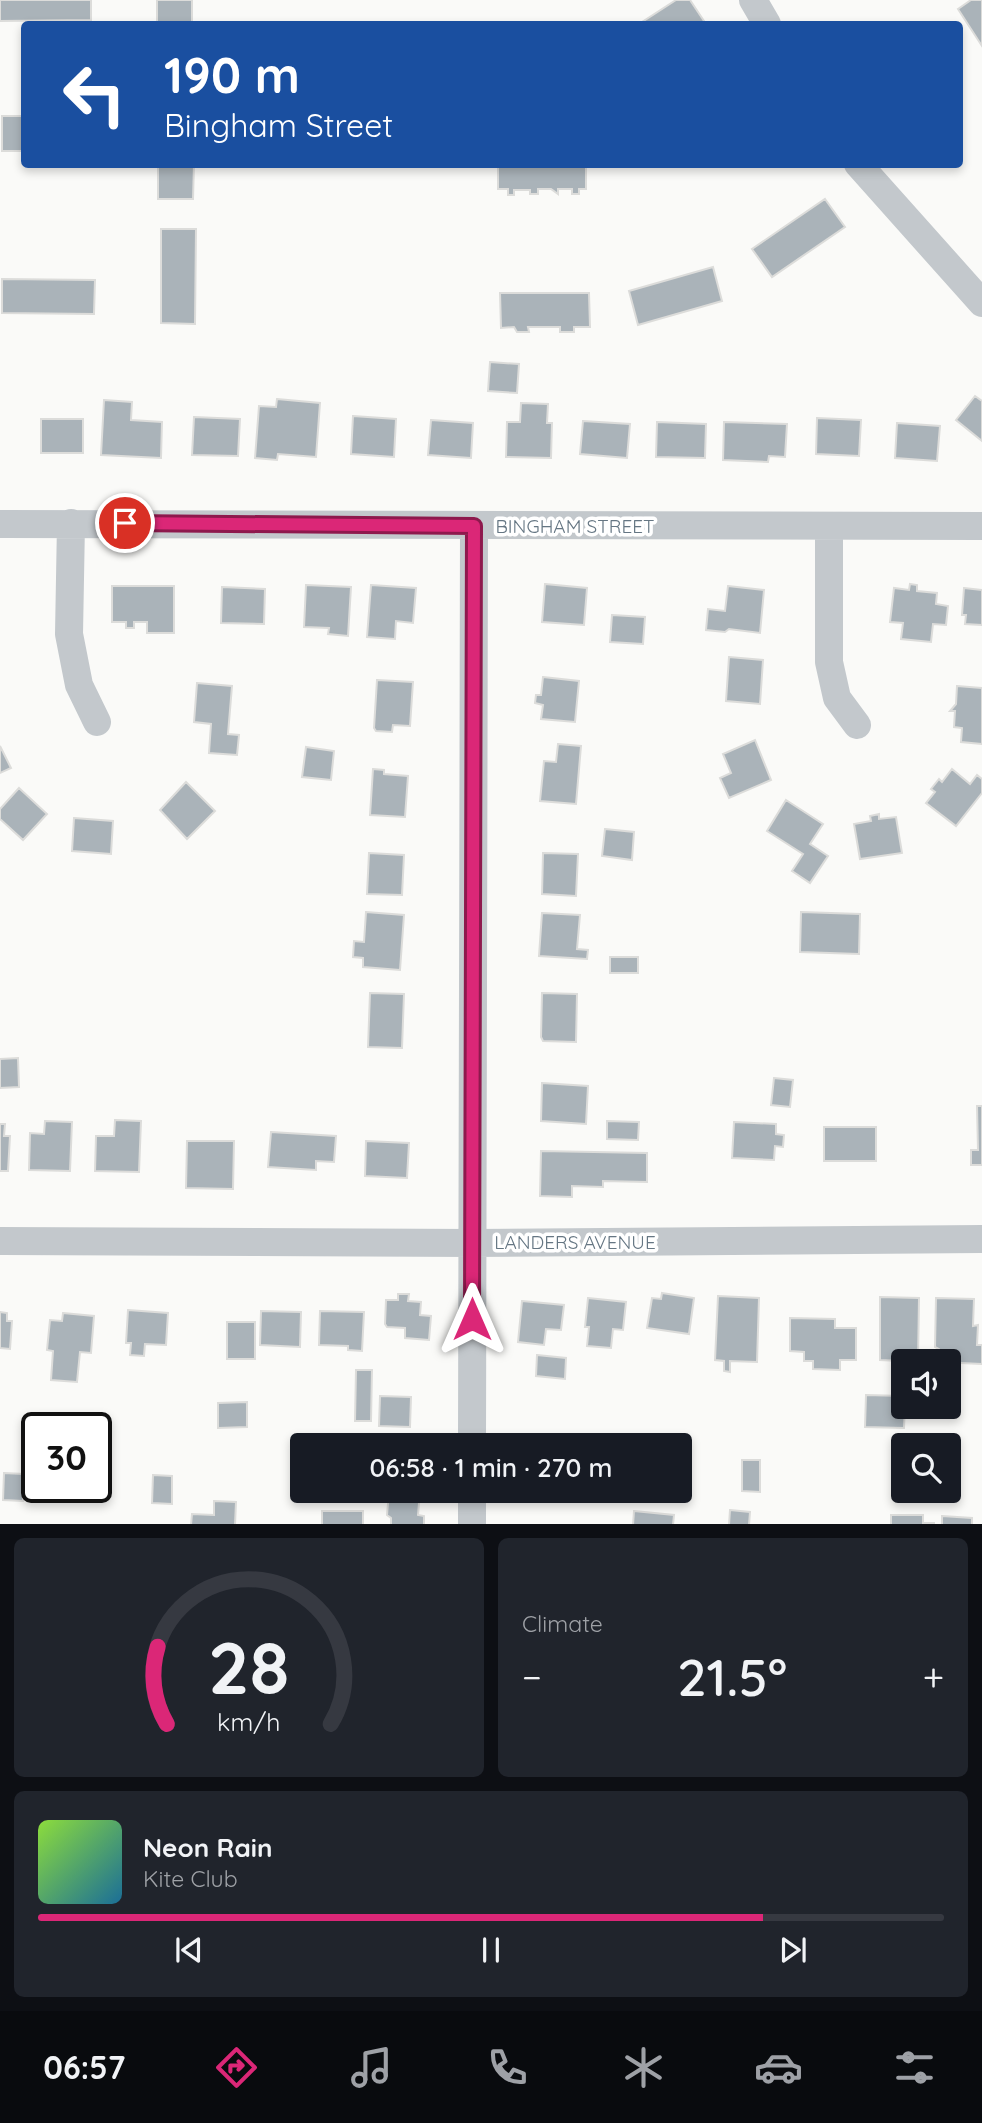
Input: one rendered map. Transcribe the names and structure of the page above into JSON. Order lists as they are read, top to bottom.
{
  "streets": {
    "street": ["BINGHAM STREET", "LANDERS AVENUE"]
  },
  "page": {
    "turn": ["190 m", "Bingham Street"],
    "limit": "30",
    "trip": "06:58 · 1 min · 270 m",
    "tile": "Climate",
    "heat": ["−", "21.5°", "+"],
    "song": ["Neon Rain", "Kite Club"],
    "tabs": "06:57",
    "gauge": ["28", "km/h"]
  }
}
